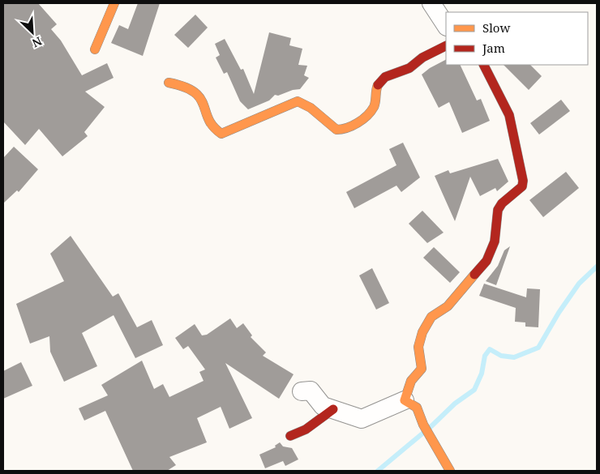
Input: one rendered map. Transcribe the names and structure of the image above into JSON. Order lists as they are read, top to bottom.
{
  "legend": ["Slow", "Jam"],
  "north": "bottom right"
}
